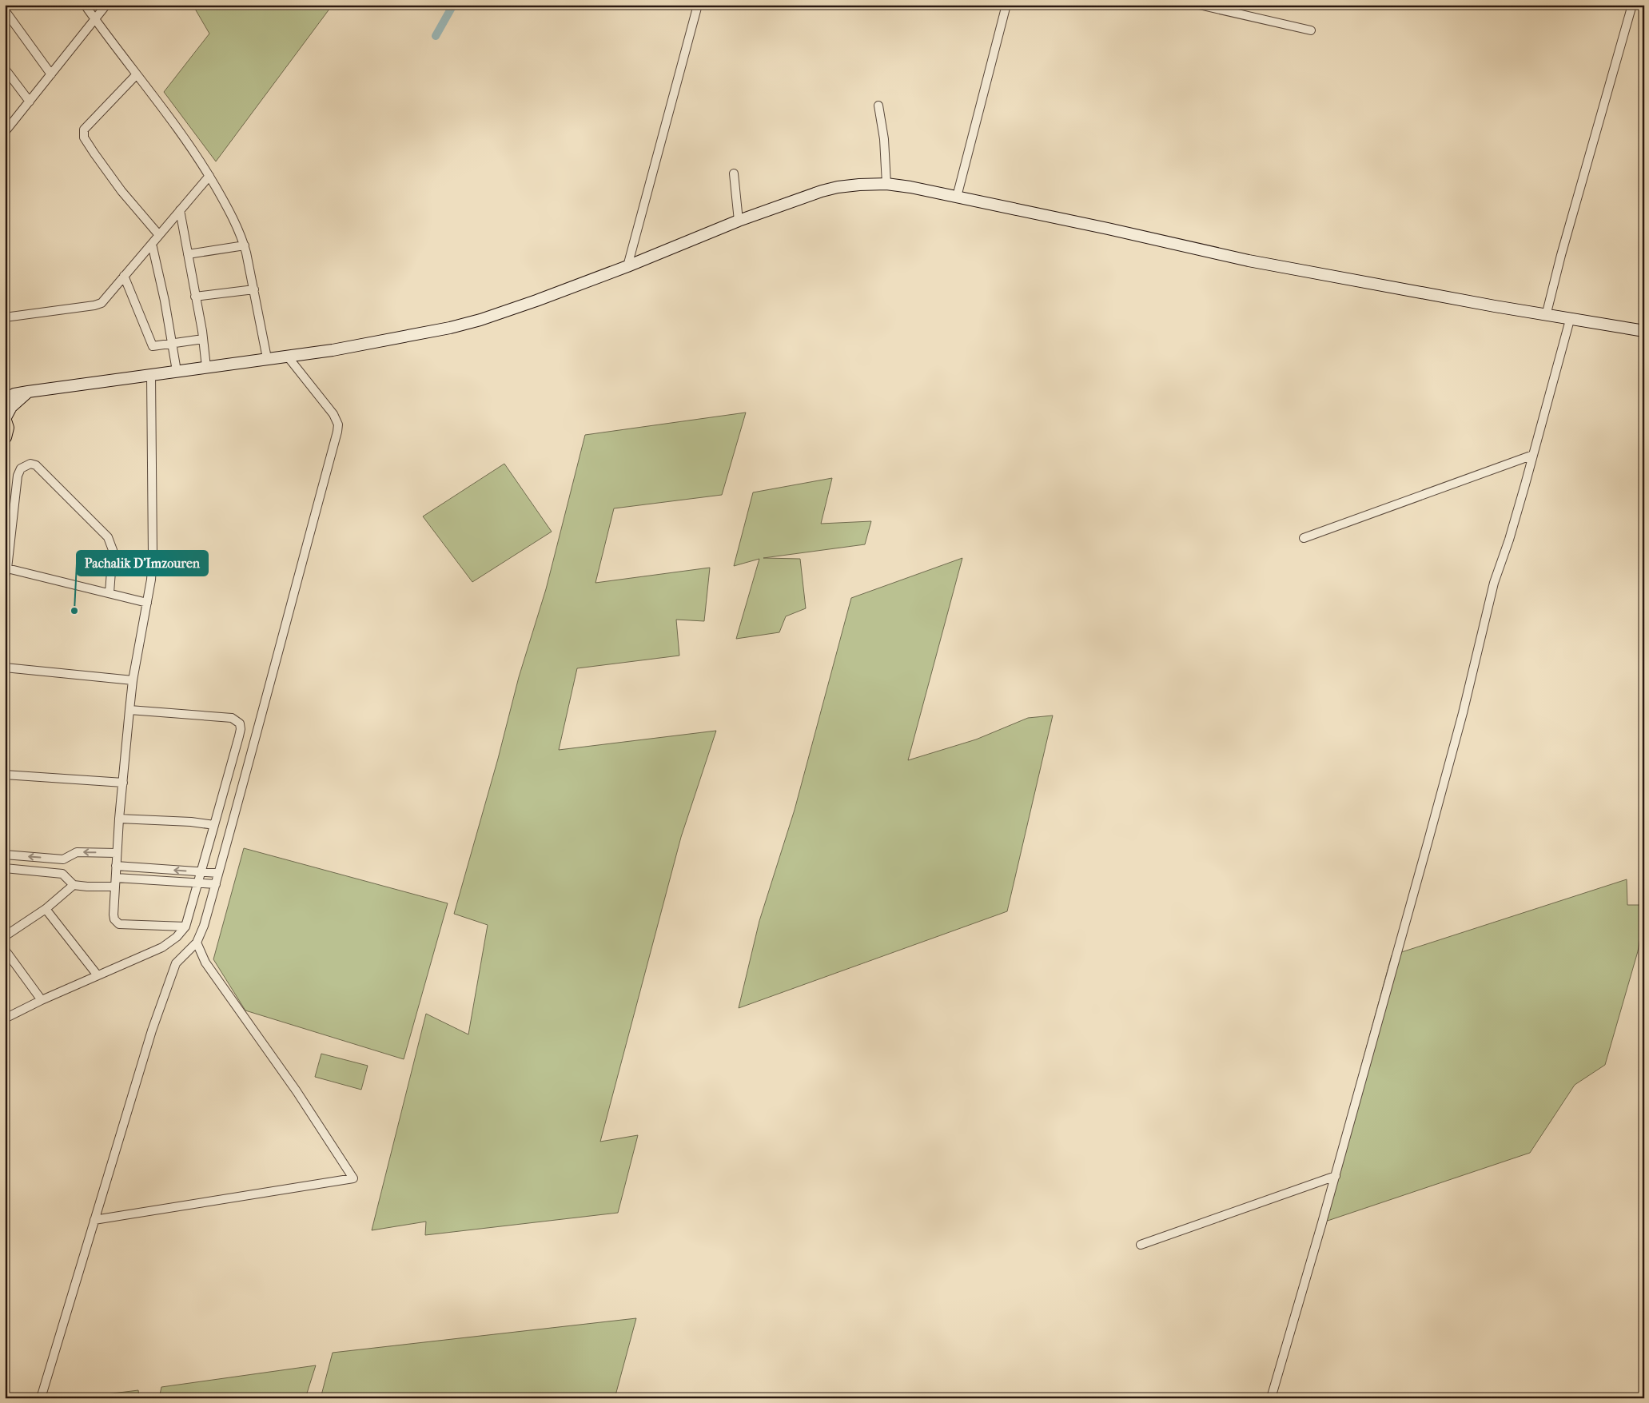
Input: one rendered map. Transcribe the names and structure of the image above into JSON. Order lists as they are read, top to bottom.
{
  "places": ["Pachalik D'Imzouren"]
}
